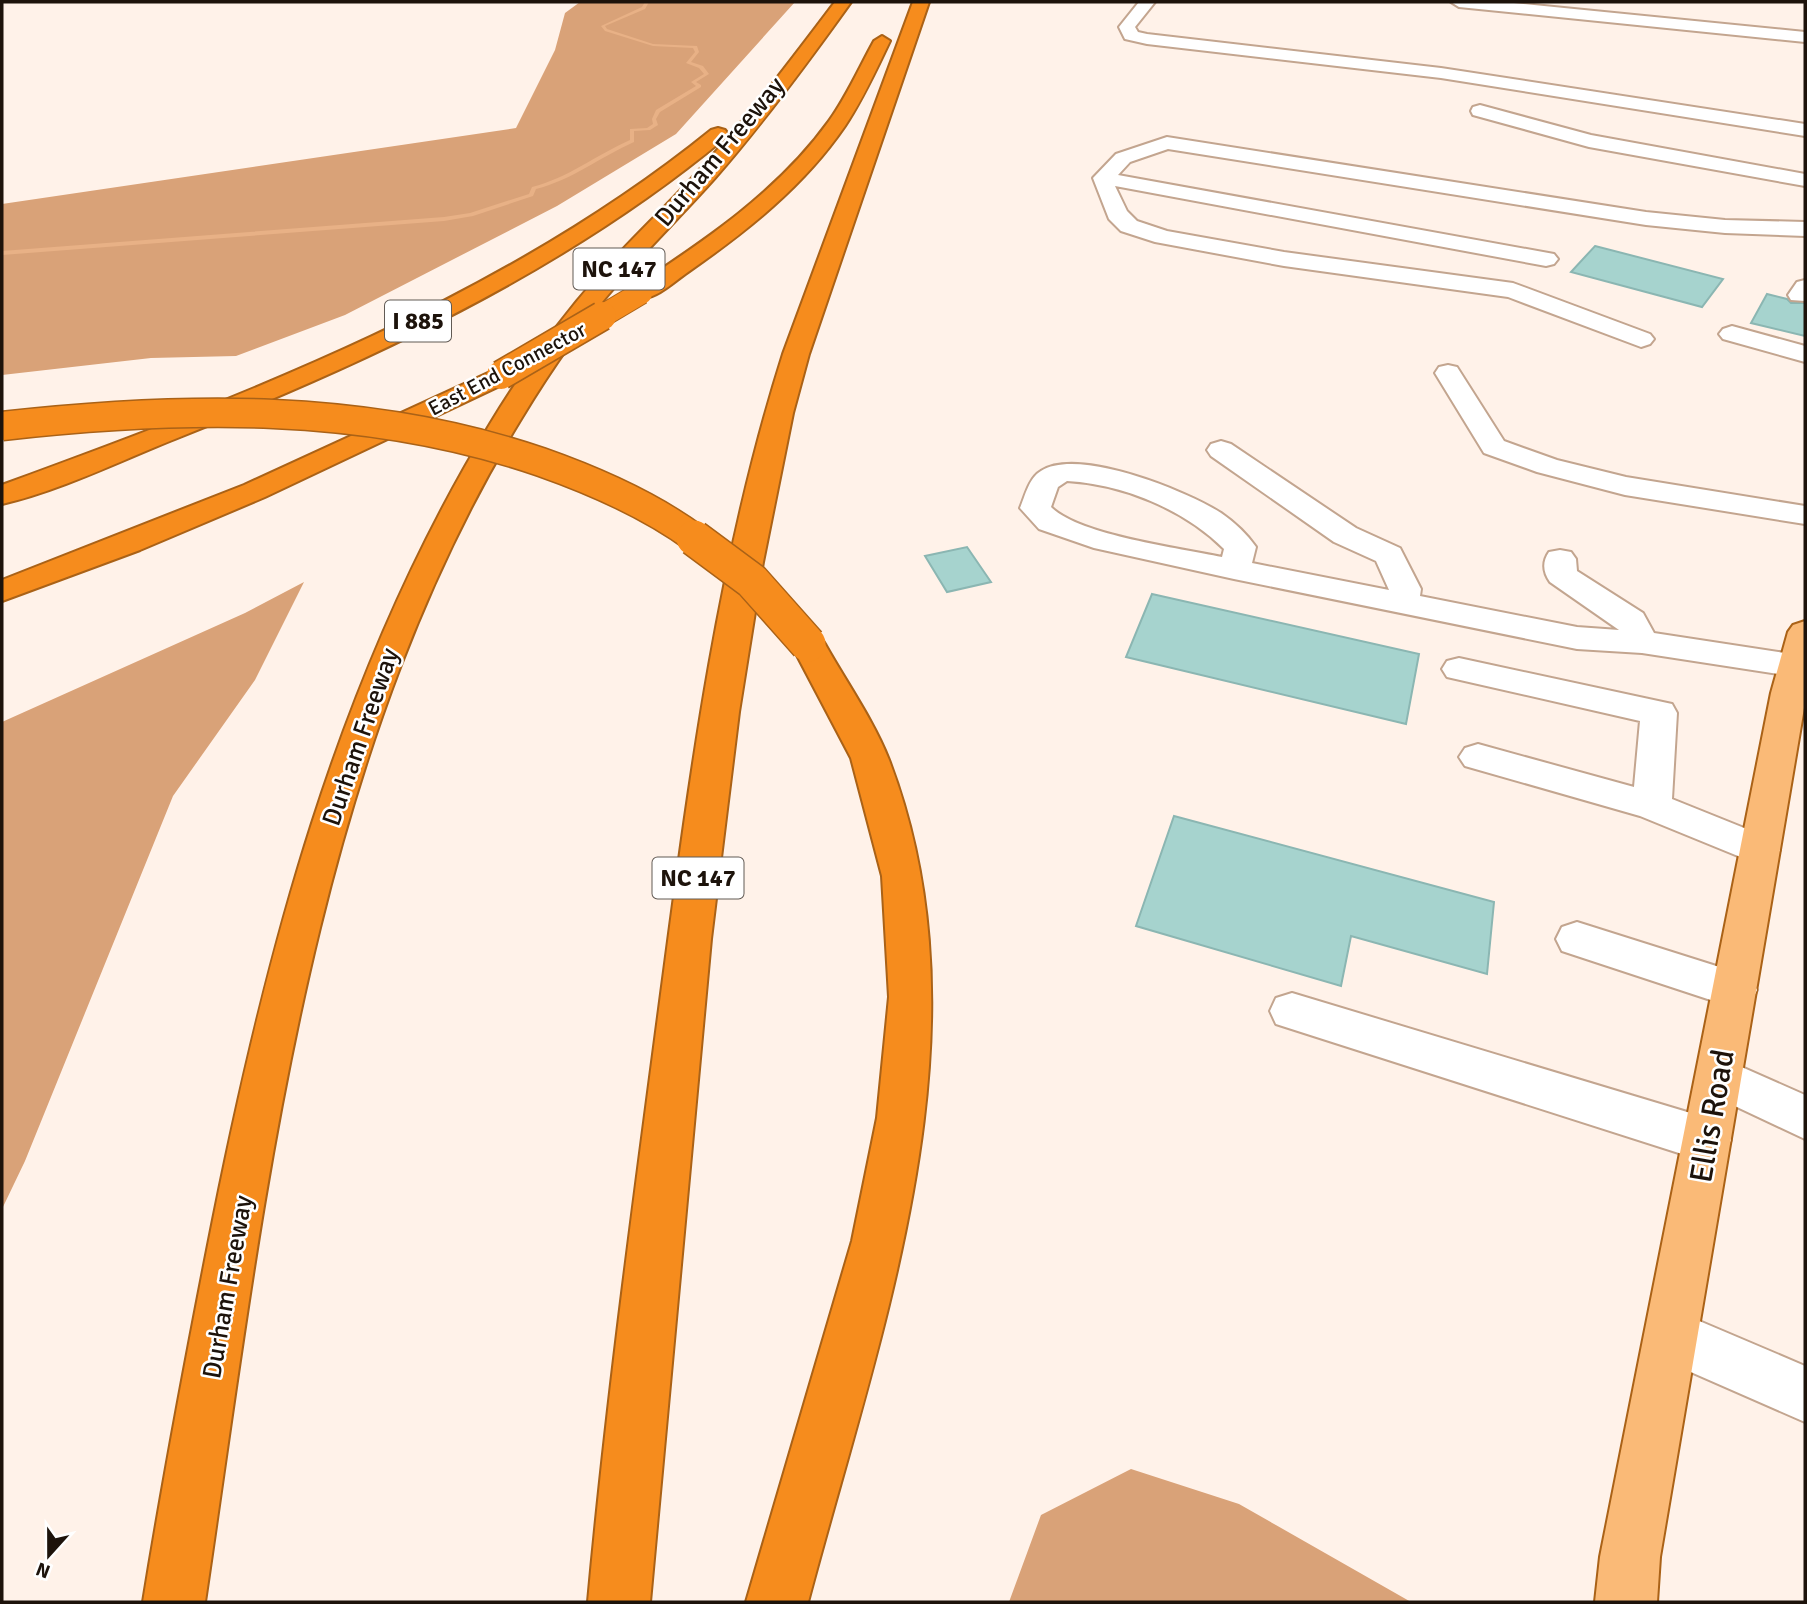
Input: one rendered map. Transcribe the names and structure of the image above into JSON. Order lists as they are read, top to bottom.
{
  "streets": {
    "highway": [
      "Durham Freeway",
      "NC 147",
      "I 885",
      "East End Connector"
    ],
    "main road": ["Ellis Road"]
  },
  "crossings": [
    ["Durham Freeway", "I 885"]
  ],
  "north": "bottom"
}
